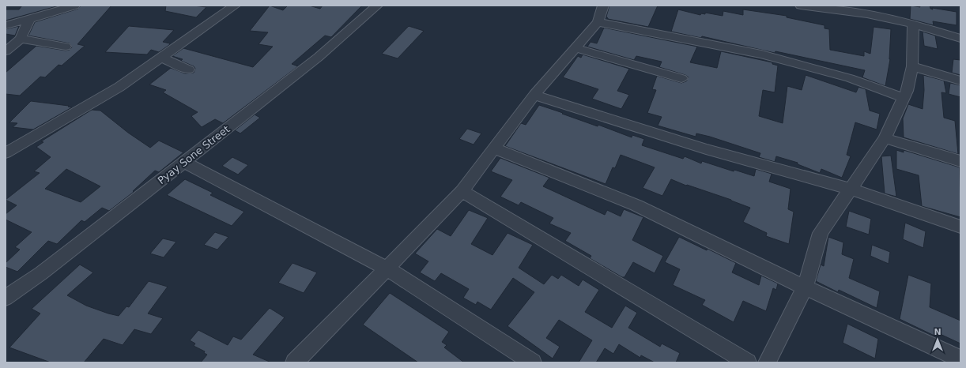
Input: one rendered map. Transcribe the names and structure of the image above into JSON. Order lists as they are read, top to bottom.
{
  "streets": {
    "street": ["Pyay Sone Street"]
  },
  "north": "top"
}
